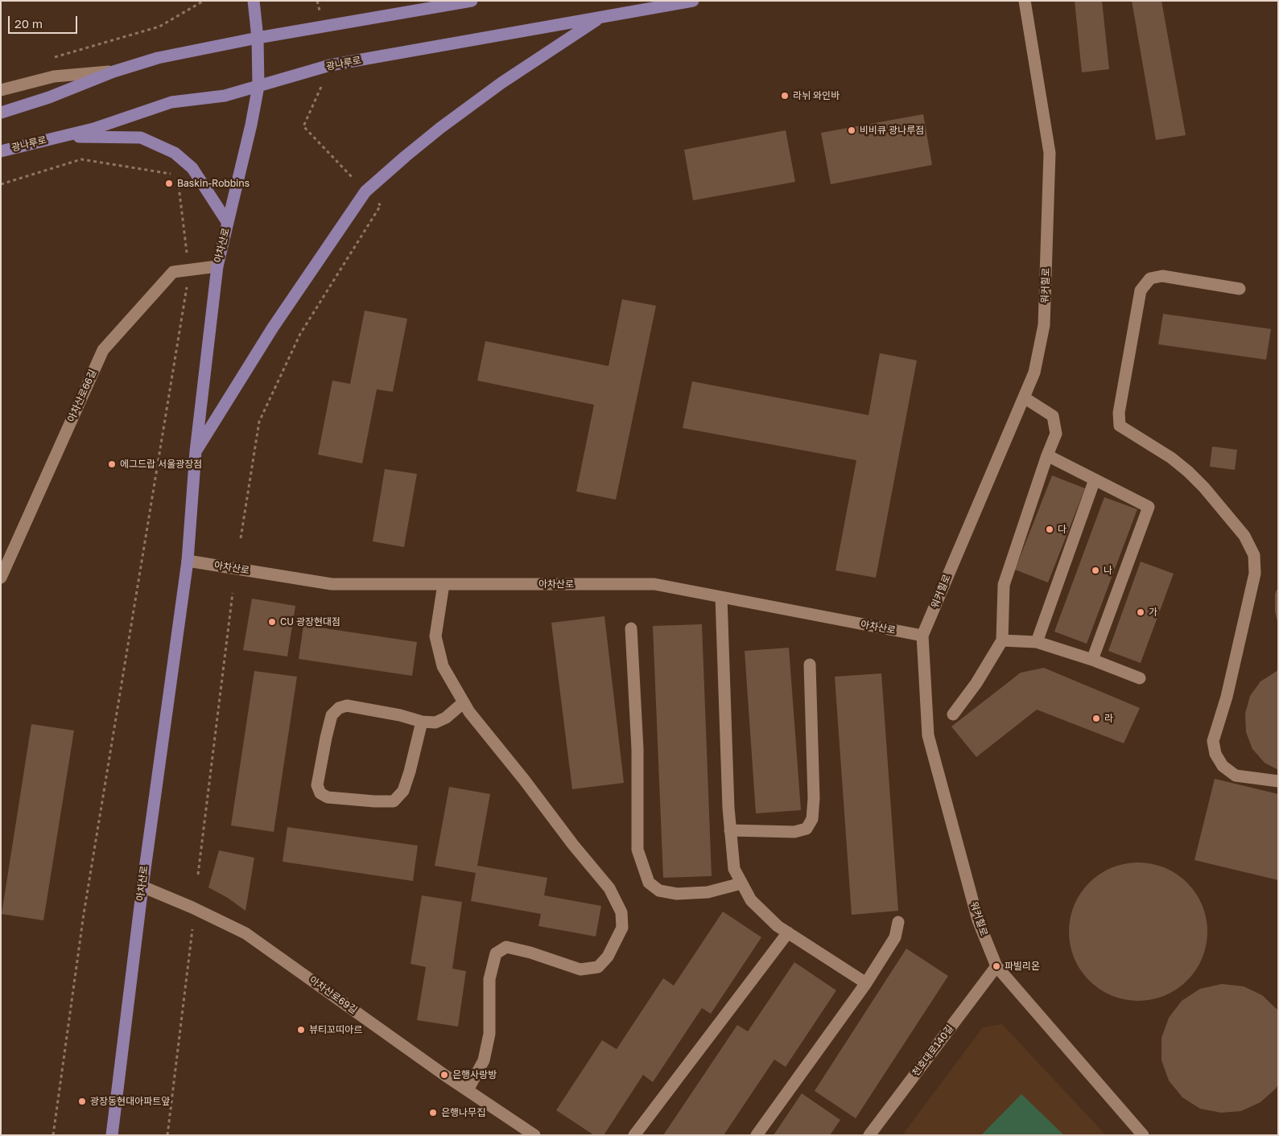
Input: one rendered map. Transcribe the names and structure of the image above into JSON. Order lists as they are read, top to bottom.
{
  "streets": {
    "main road": ["광나루로", "아차산로"],
    "street": [
      "워커힐로",
      "아차산로66길",
      "아차산로69길",
      "천호대로140길"
    ]
  },
  "crossings": [
    ["광나루로", "아차산로"],
    ["아차산로", "워커힐로"],
    ["아차산로", "아차산로66길"],
    ["아차산로", "아차산로69길"],
    ["워커힐로", "천호대로140길"]
  ],
  "places": [
    "라뉘 와인바",
    "비비큐 광나루점",
    "Baskin-Robbins",
    "에그드랍 서울광장점",
    "다",
    "나",
    "가",
    "CU 광장현대점",
    "라",
    "파빌리온",
    "뷰티꼬띠아르",
    "은행사랑방",
    "광장동현대아파트앞",
    "은행나무집"
  ],
  "scale_bar": "20 m"
}
